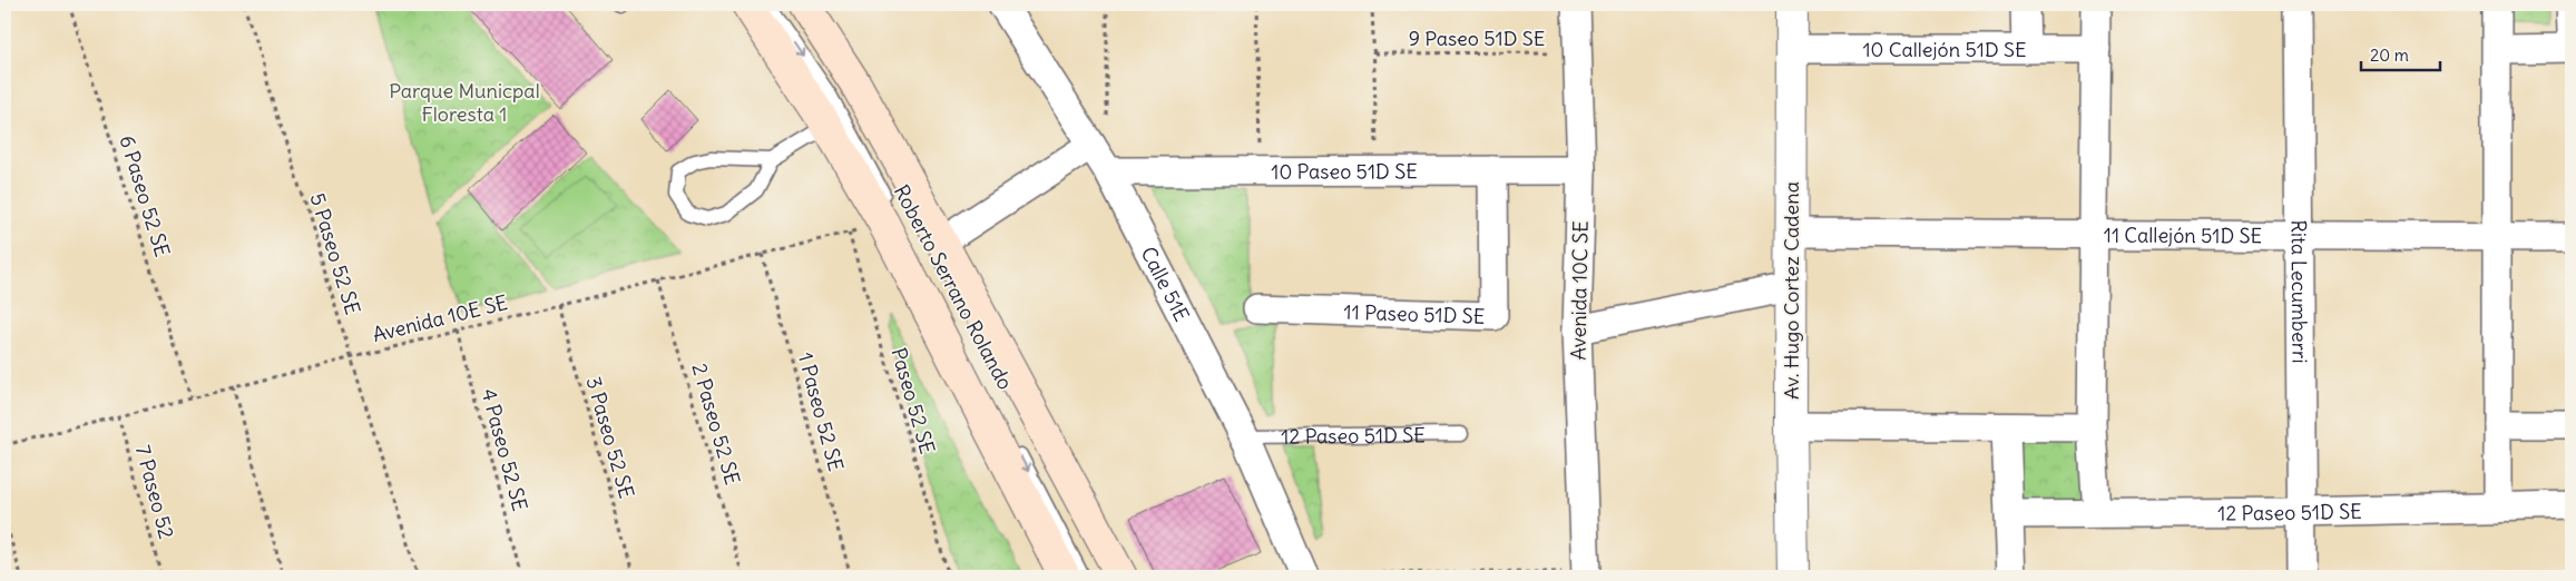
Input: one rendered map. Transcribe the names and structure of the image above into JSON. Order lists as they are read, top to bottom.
{
  "streets": {
    "main road": ["Roberto Serrano Rolando"],
    "street": [
      "10 Callejón 51D SE",
      "10 Paseo 51D SE",
      "11 Callejón 51D SE",
      "Calle 51E",
      "Avenida 10C SE",
      "Av. Hugo Cortez Cadena",
      "Rita Lecumberri",
      "11 Paseo 51D SE",
      "12 Paseo 51D SE"
    ],
    "path": [
      "9 Paseo 51D SE",
      "6 Paseo 52 SE",
      "5 Paseo 52 SE",
      "Avenida 10E SE",
      "Paseo 52 SE",
      "1 Paseo 52 SE",
      "2 Paseo 52 SE",
      "3 Paseo 52 SE",
      "4 Paseo 52 SE",
      "7 Paseo 52"
    ]
  },
  "crossings": [
    ["9 Paseo 51D SE", "Avenida 10C SE"],
    ["10 Callejón 51D SE", "Av. Hugo Cortez Cadena"],
    ["10 Paseo 51D SE", "Calle 51E"],
    ["10 Paseo 51D SE", "Avenida 10C SE"],
    ["10 Paseo 51D SE", "11 Paseo 51D SE"],
    ["6 Paseo 52 SE", "Avenida 10E SE"],
    ["11 Callejón 51D SE", "Av. Hugo Cortez Cadena"],
    ["11 Callejón 51D SE", "Rita Lecumberri"],
    ["5 Paseo 52 SE", "Avenida 10E SE"],
    ["Calle 51E", "12 Paseo 51D SE"],
    ["Roberto Serrano Rolando", "Avenida 10E SE"],
    ["Rita Lecumberri", "12 Paseo 51D SE"],
    ["Avenida 10E SE", "Paseo 52 SE"],
    ["Avenida 10E SE", "1 Paseo 52 SE"],
    ["Avenida 10E SE", "2 Paseo 52 SE"],
    ["Avenida 10E SE", "3 Paseo 52 SE"],
    ["Avenida 10E SE", "4 Paseo 52 SE"],
    ["Avenida 10E SE", "7 Paseo 52"]
  ],
  "parks": ["Parque Municpal Floresta 1"],
  "scale_bar": "20 m"
}
